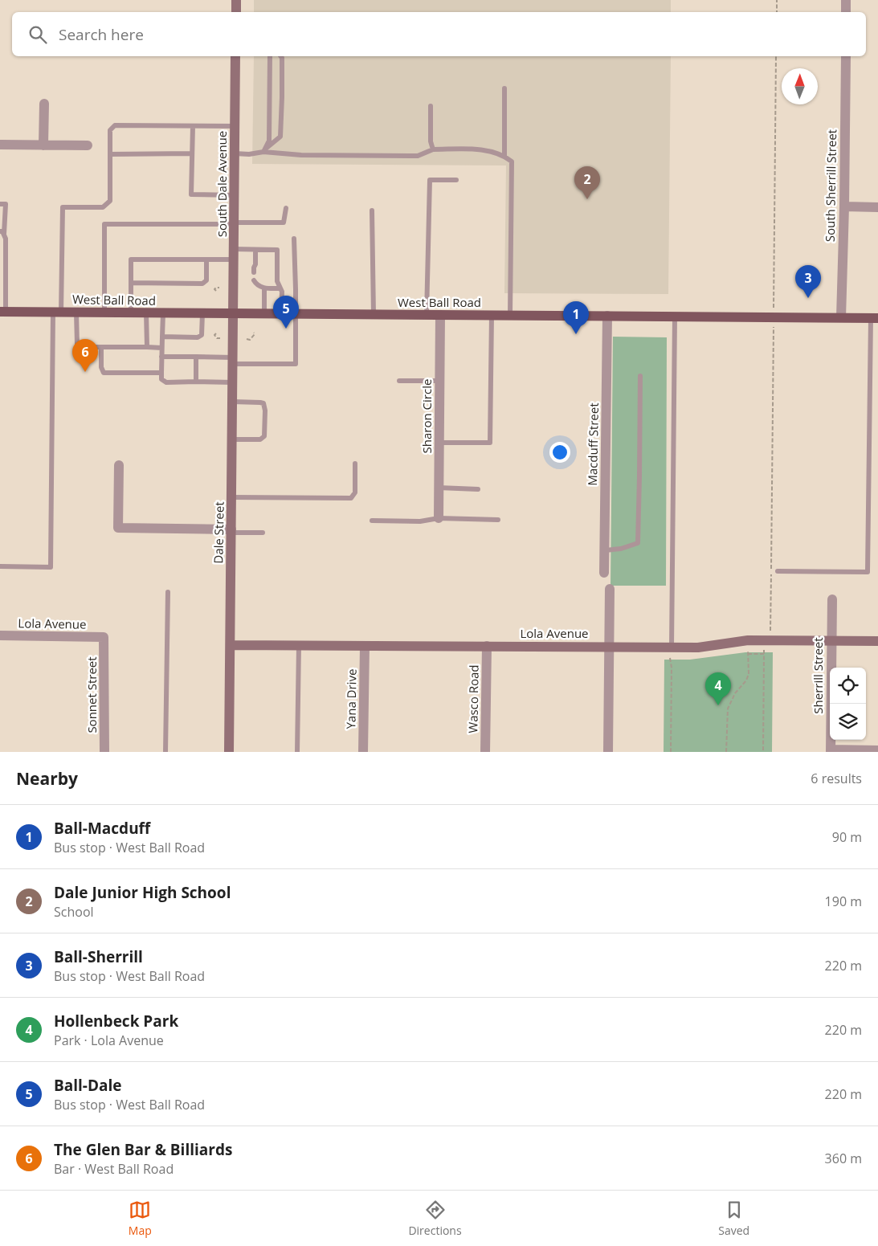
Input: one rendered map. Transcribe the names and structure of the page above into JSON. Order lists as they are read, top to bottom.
{
  "streets": {
    "main road": ["West Ball Road"],
    "street": [
      "South Dale Avenue",
      "South Sherrill Street",
      "Sharon Circle",
      "Macduff Street",
      "Dale Street",
      "Lola Avenue",
      "Sherrill Street",
      "Sonnet Street",
      "Yana Drive",
      "Wasco Road"
    ]
  },
  "crossings": [
    ["South Dale Avenue", "West Ball Road"],
    ["South Dale Avenue", "Dale Street"],
    ["South Sherrill Street", "West Ball Road"],
    ["West Ball Road", "Sharon Circle"],
    ["West Ball Road", "Macduff Street"],
    ["West Ball Road", "Dale Street"],
    ["Dale Street", "Lola Avenue"],
    ["Lola Avenue", "Sherrill Street"],
    ["Lola Avenue", "Sonnet Street"],
    ["Lola Avenue", "Yana Drive"],
    ["Lola Avenue", "Wasco Road"]
  ],
  "north": "top",
  "page": {
    "search": "Search here",
    "pins": [
      "2",
      "3",
      "5",
      "1",
      "6",
      "4"
    ],
    "heading": ["Nearby", "6 results"],
    "list": [
      {
        "mark": "1",
        "name": "Ball-Macduff",
        "note": "Bus stop · West Ball Road",
        "value": "90 m"
      },
      {
        "mark": "2",
        "name": "Dale Junior High School",
        "note": "School",
        "value": "190 m"
      },
      {
        "mark": "3",
        "name": "Ball-Sherrill",
        "note": "Bus stop · West Ball Road",
        "value": "220 m"
      },
      {
        "mark": "4",
        "name": "Hollenbeck Park",
        "note": "Park · Lola Avenue",
        "value": "220 m"
      },
      {
        "mark": "5",
        "name": "Ball-Dale",
        "note": "Bus stop · West Ball Road",
        "value": "220 m"
      },
      {
        "mark": "6",
        "name": "The Glen Bar & Billiards",
        "note": "Bar · West Ball Road",
        "value": "360 m"
      }
    ],
    "nav": ["Map", "Directions", "Saved"]
  }
}
